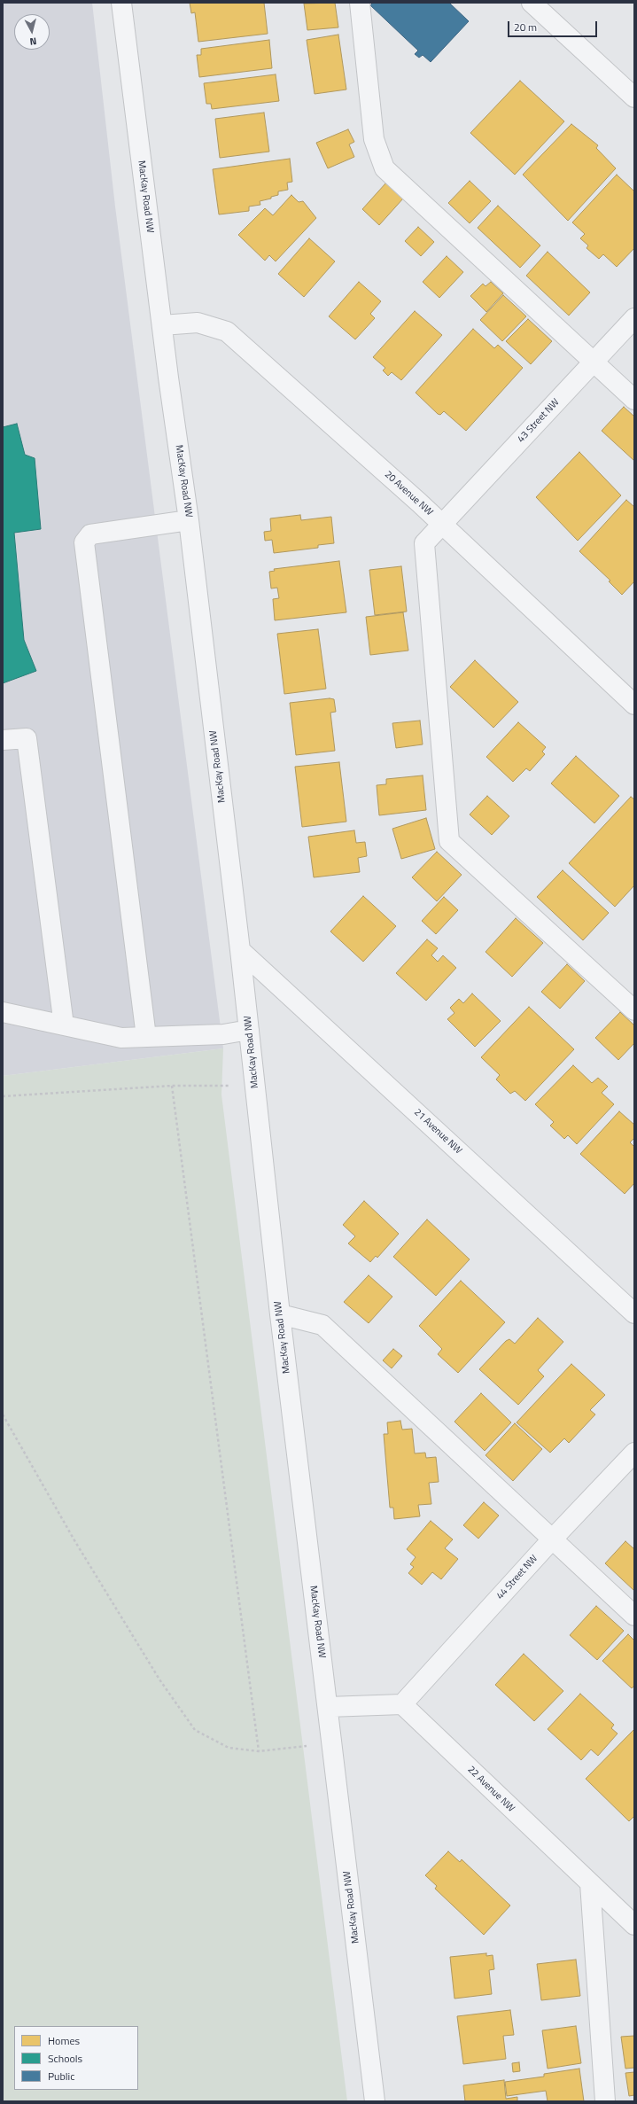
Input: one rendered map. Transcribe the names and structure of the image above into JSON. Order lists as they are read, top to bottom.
{
  "streets": {
    "street": [
      "MacKay Road NW",
      "43 Street NW",
      "20 Avenue NW",
      "21 Avenue NW",
      "44 Street NW",
      "22 Avenue NW"
    ]
  },
  "crossings": [
    ["MacKay Road NW", "20 Avenue NW"],
    ["MacKay Road NW", "21 Avenue NW"],
    ["43 Street NW", "20 Avenue NW"],
    ["44 Street NW", "22 Avenue NW"]
  ],
  "legend": ["Homes", "Schools", "Public"],
  "scale_bar": "20 m",
  "north": "bottom"
}
